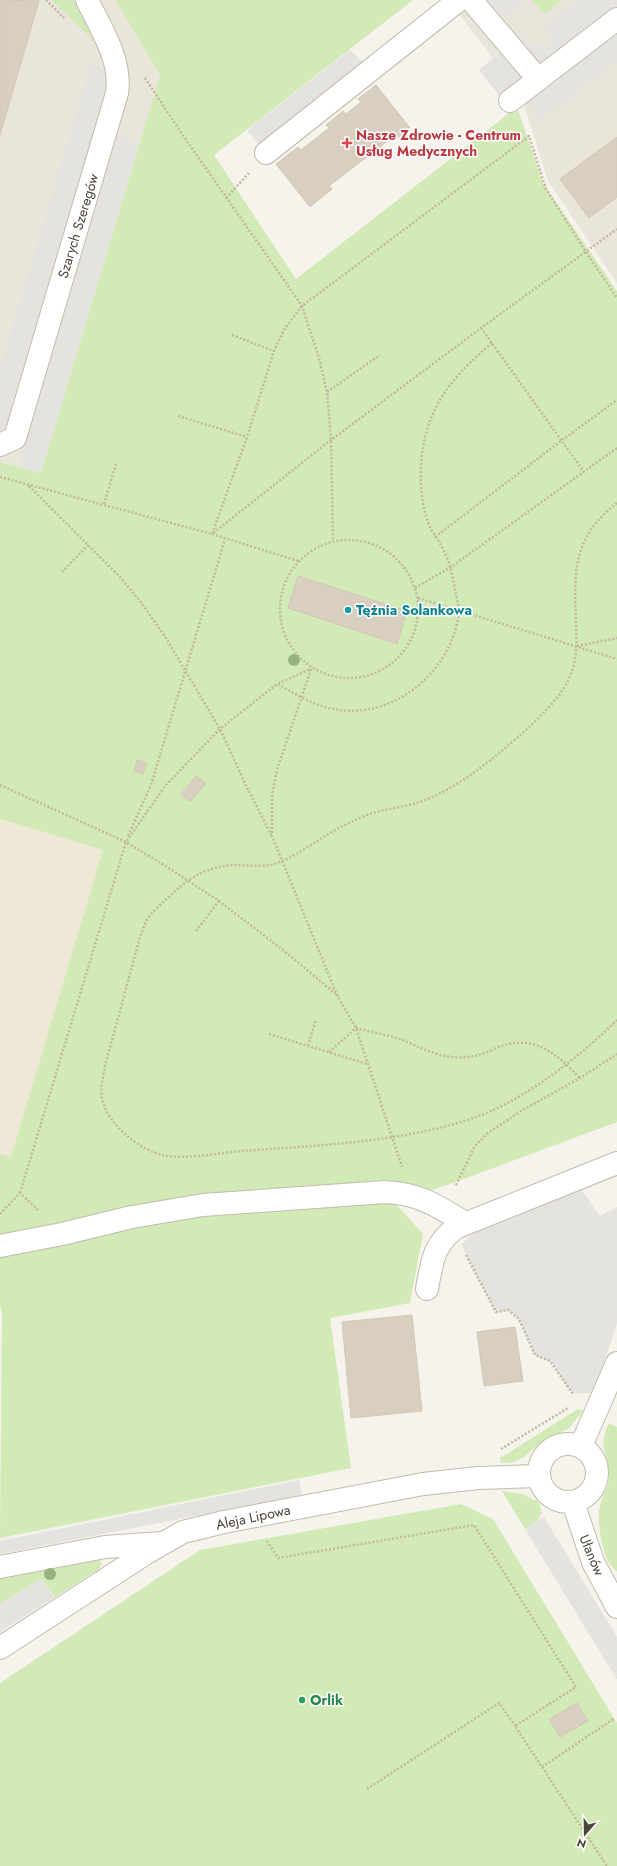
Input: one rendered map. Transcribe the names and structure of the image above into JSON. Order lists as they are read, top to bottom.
{
  "streets": {
    "street": ["Szarych Szeregów", "Aleja Lipowa", "Ułanów"]
  },
  "crossings": [
    ["Aleja Lipowa", "Ułanów"]
  ],
  "places": {
    "health": ["Nasze Zdrowie - Centrum Usług Medycznych"],
    "other": ["Tężnia Solankowa", "Orlik"]
  },
  "north": "bottom"
}
